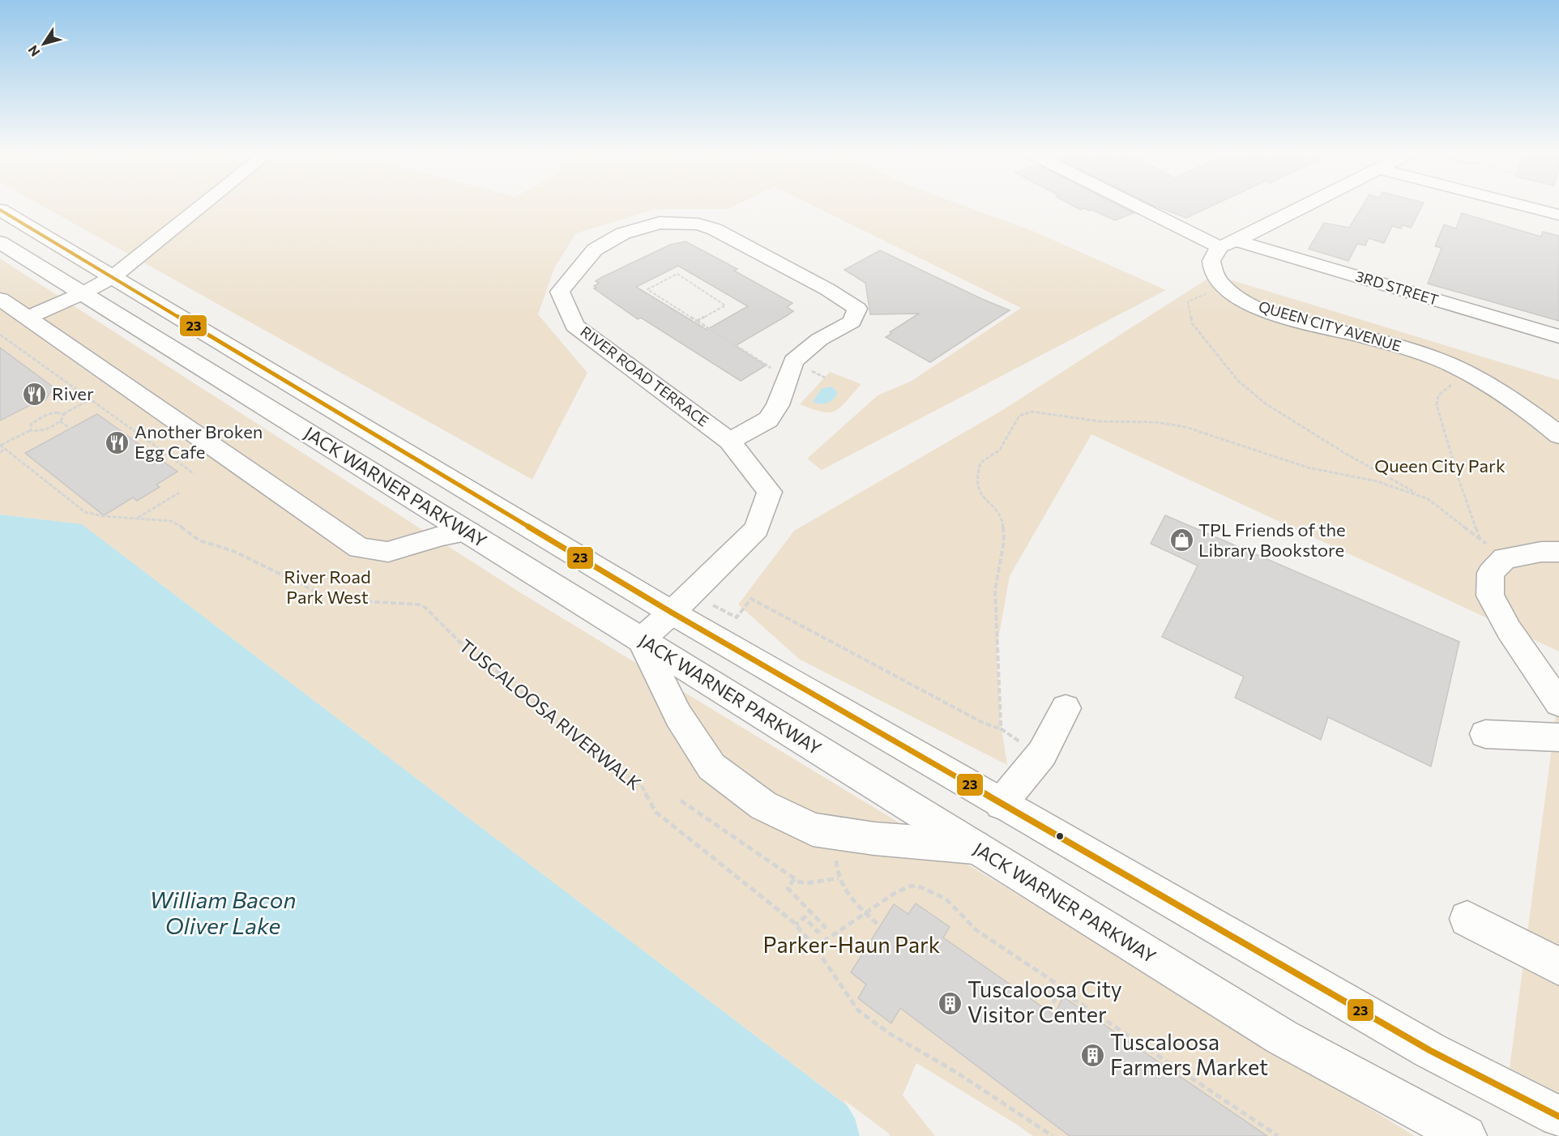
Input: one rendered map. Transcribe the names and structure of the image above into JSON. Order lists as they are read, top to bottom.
{
  "streets": {
    "street": [
      "3RD STREET",
      "QUEEN CITY AVENUE",
      "RIVER ROAD TERRACE",
      "JACK WARNER PARKWAY"
    ],
    "path": ["TUSCALOOSA RIVERWALK"]
  },
  "crossings": [
    ["3RD STREET", "QUEEN CITY AVENUE"],
    ["RIVER ROAD TERRACE", "JACK WARNER PARKWAY"]
  ],
  "water": ["William Bacon Oliver Lake"],
  "parks": ["Queen City Park", "River Road Park West", "Parker-Haun Park"],
  "places": {
    "restaurant": ["River", "Another Broken Egg Cafe"],
    "shop": ["TPL Friends of the Library Bookstore"],
    "building": ["Tuscaloosa City Visitor Center", "Tuscaloosa Farmers Market"]
  },
  "lines": ["transit line 23"],
  "north": "bottom left"
}
